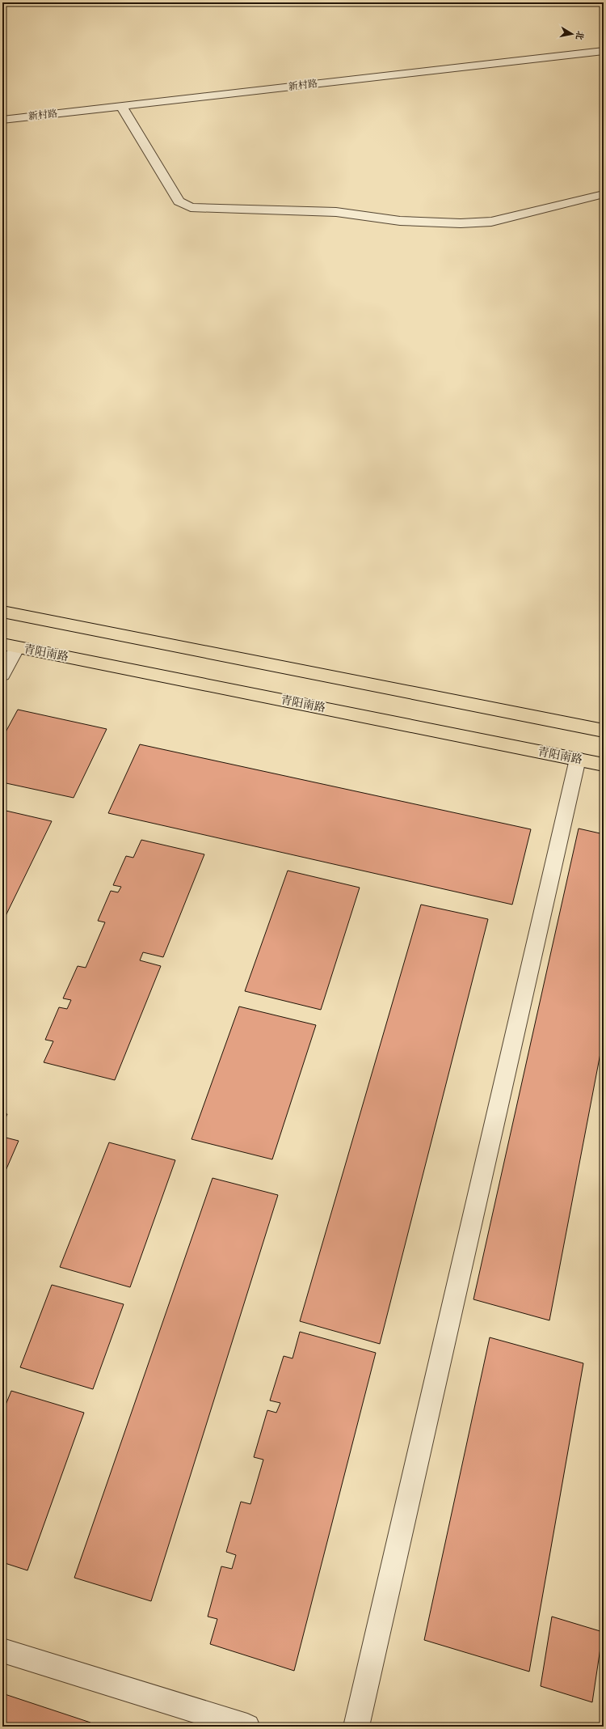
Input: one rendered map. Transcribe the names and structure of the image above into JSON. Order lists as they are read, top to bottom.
{
  "streets": {
    "main road": ["青阳南路"],
    "street": ["新村路"]
  },
  "north": "right"
}
